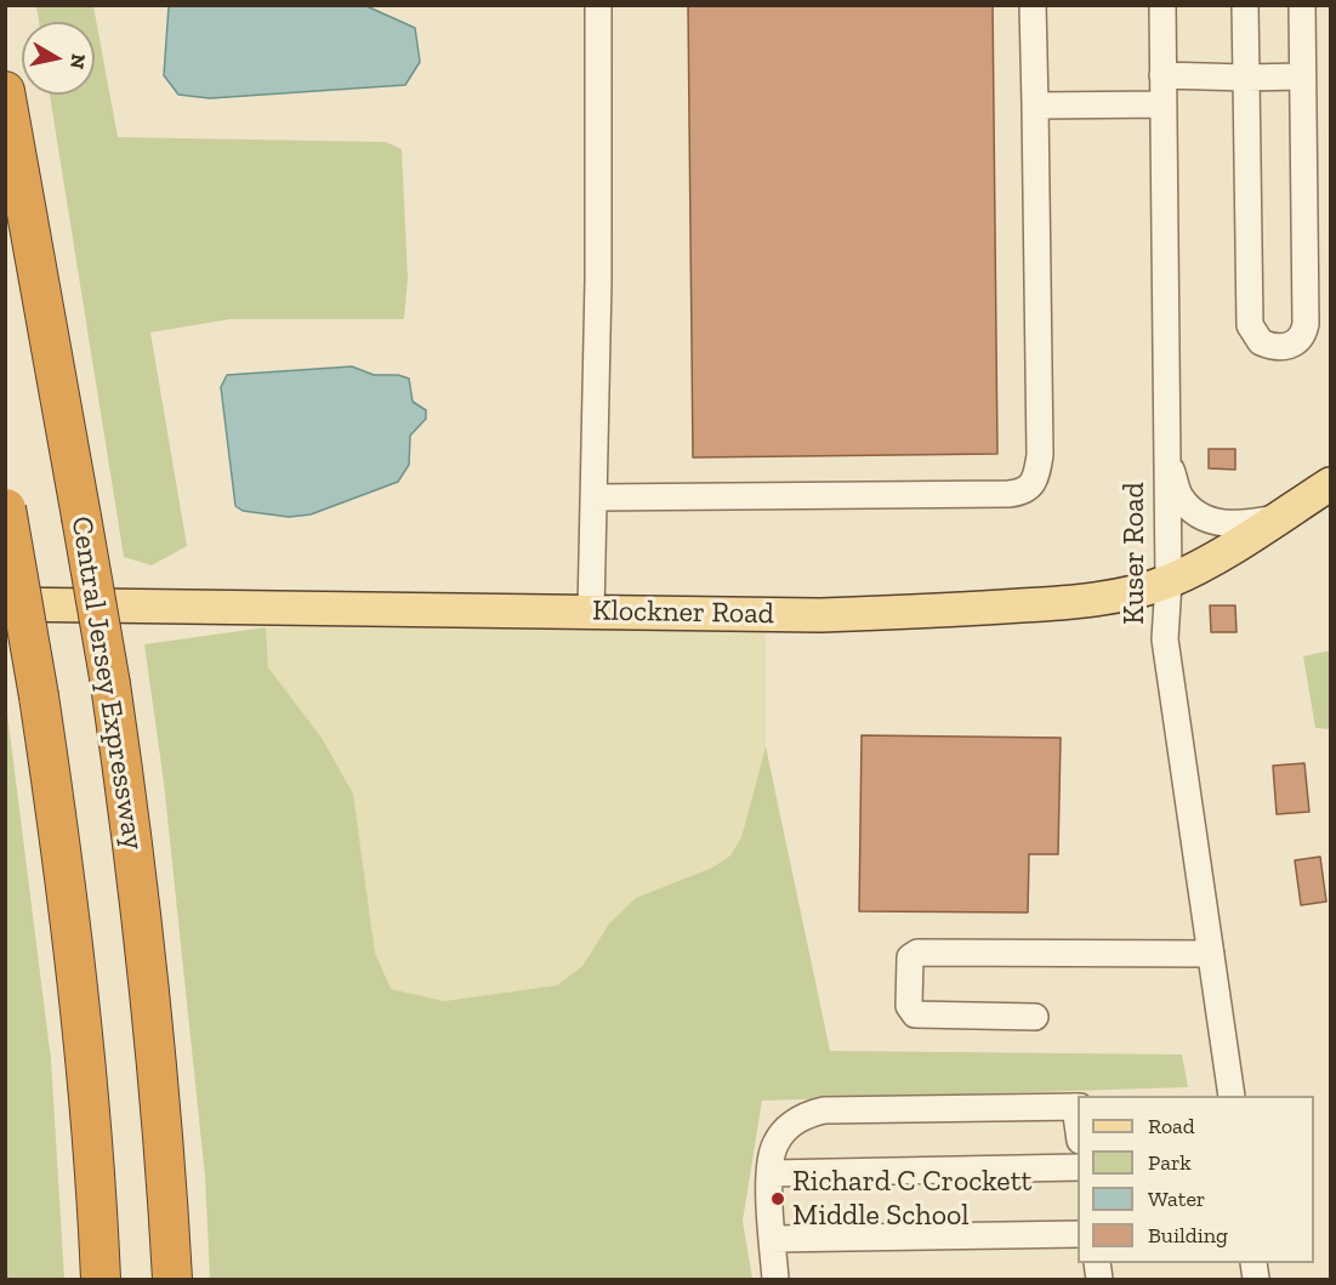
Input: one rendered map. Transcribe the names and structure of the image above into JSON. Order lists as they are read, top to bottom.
{
  "streets": {
    "highway": ["Central Jersey Expressway"],
    "main road": ["Klockner Road"],
    "street": ["Kuser Road"]
  },
  "crossings": [
    ["Kuser Road", "Klockner Road"]
  ],
  "places": ["Richard C Crockett Middle School"],
  "legend": [
    "Road",
    "Park",
    "Water",
    "Building"
  ],
  "north": "right"
}
